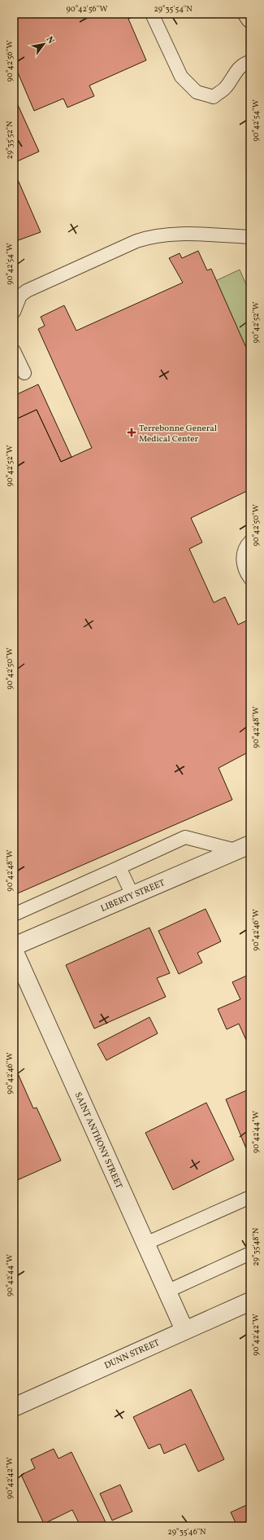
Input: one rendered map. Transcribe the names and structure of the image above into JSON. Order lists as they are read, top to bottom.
{
  "streets": {
    "street": ["LIBERTY STREET", "SAINT ANTHONY STREET", "DUNN STREET"]
  },
  "crossings": [
    ["SAINT ANTHONY STREET", "DUNN STREET"]
  ],
  "places": {
    "health": ["Terrebonne General Medical Center"]
  },
  "north": "top right",
  "coordinates": [
    "90°42'56\"W",
    "29°35'54\"N",
    "90°42'54\"W",
    "29°35'52\"N",
    "90°42'52\"W",
    "90°42'50\"W",
    "90°42'48\"W",
    "90°42'46\"W",
    "90°42'44\"W",
    "29°35'48\"N",
    "90°42'42\"W",
    "29°35'46\"N"
  ]
}
